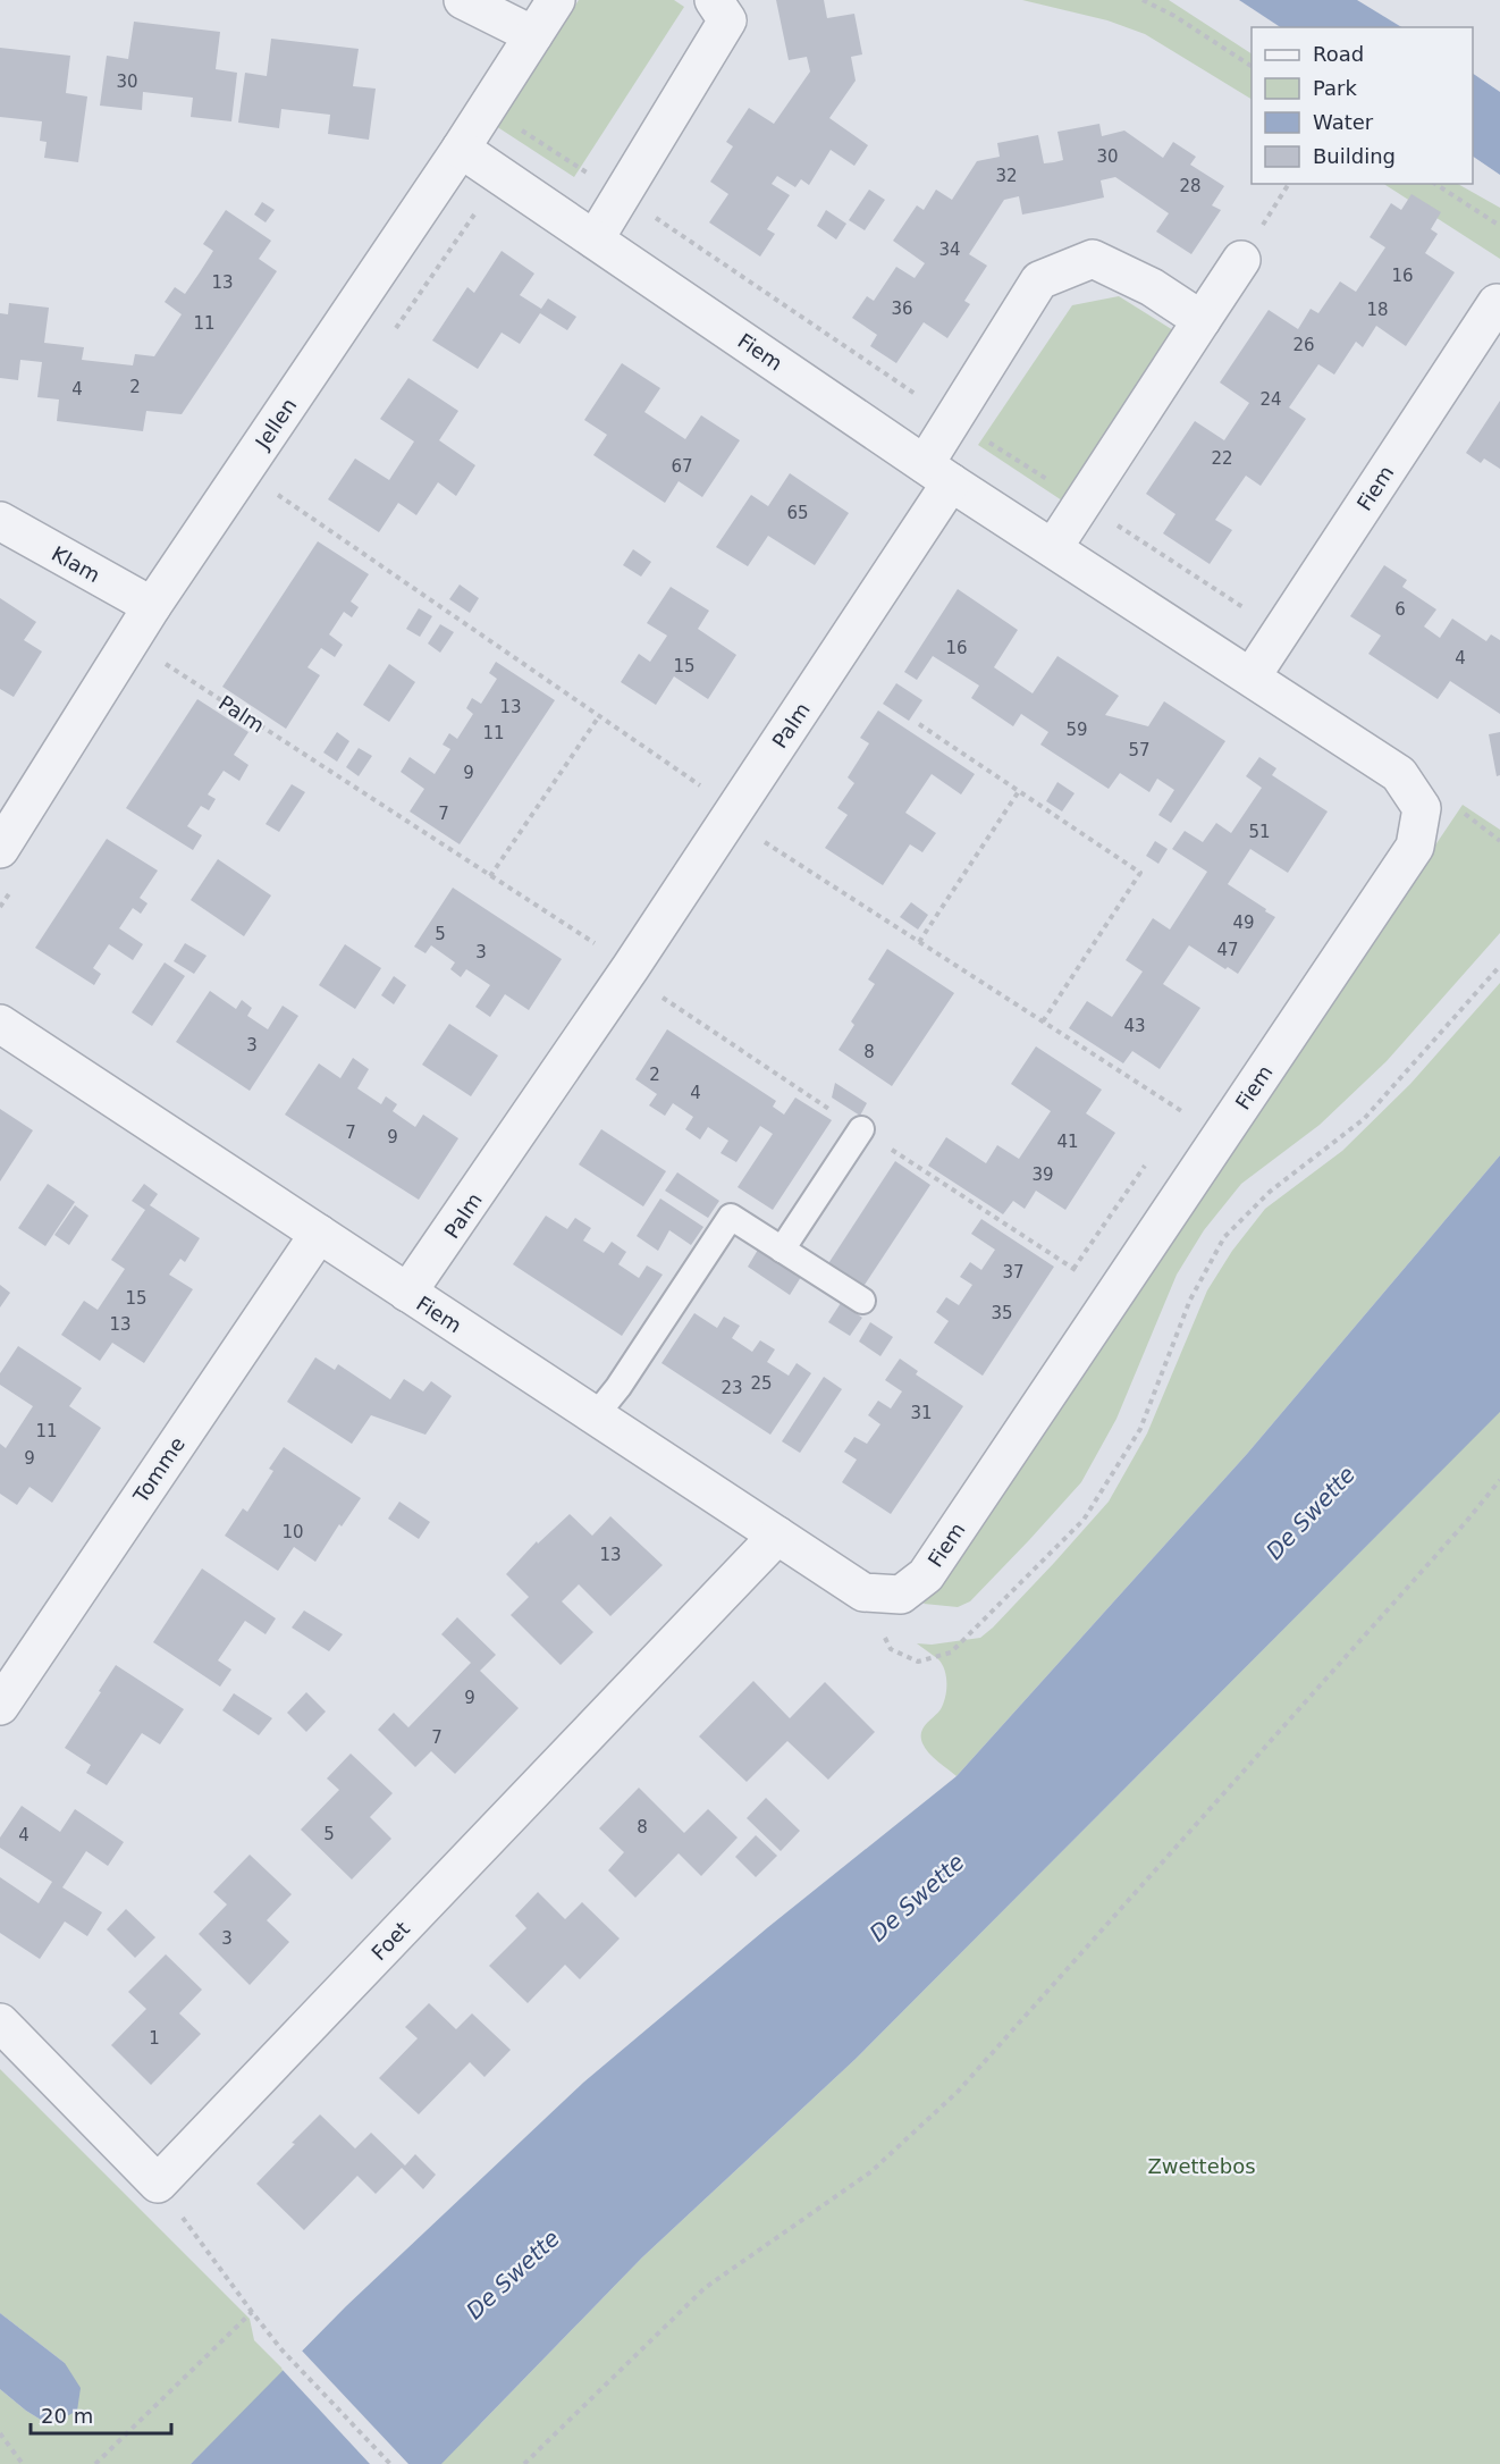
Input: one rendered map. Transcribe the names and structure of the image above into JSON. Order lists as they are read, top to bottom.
{
  "streets": {
    "street": [
      "Fiem",
      "Jellen",
      "Klam",
      "Palm",
      "Tomme",
      "Foet"
    ]
  },
  "crossings": [
    ["Fiem", "Jellen"],
    ["Fiem", "Palm"],
    ["Fiem", "Tomme"],
    ["Fiem", "Foet"],
    ["Jellen", "Klam"],
    ["Jellen", "Palm"]
  ],
  "water": ["De Swette"],
  "parks": ["Zwettebos"],
  "house_numbers": [
    "30",
    "30",
    "32",
    "28",
    "34",
    "16",
    "13",
    "36",
    "18",
    "11",
    "26",
    "2",
    "4",
    "24",
    "22",
    "67",
    "65",
    "6",
    "16",
    "4",
    "15",
    "13",
    "59",
    "11",
    "57",
    "9",
    "7",
    "51",
    "49",
    "5",
    "47",
    "3",
    "43",
    "3",
    "8",
    "2",
    "4",
    "7",
    "9",
    "41",
    "39",
    "37",
    "15",
    "35",
    "13",
    "25",
    "23",
    "31",
    "11",
    "9",
    "10",
    "13",
    "9",
    "7",
    "8",
    "5",
    "4",
    "3",
    "1"
  ],
  "legend": [
    "Road",
    "Park",
    "Water",
    "Building"
  ],
  "scale_bar": "20 m"
}
